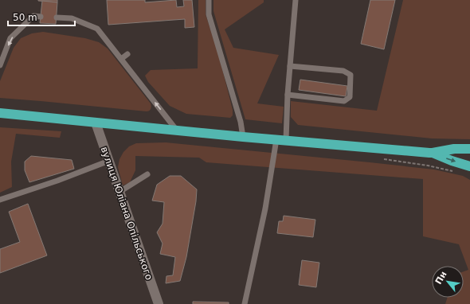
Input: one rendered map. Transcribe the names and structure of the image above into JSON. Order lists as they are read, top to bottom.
{
  "streets": {
    "street": ["вулиця Юліана Опільського"]
  },
  "scale_bar": "50 m",
  "north": "top left"
}
